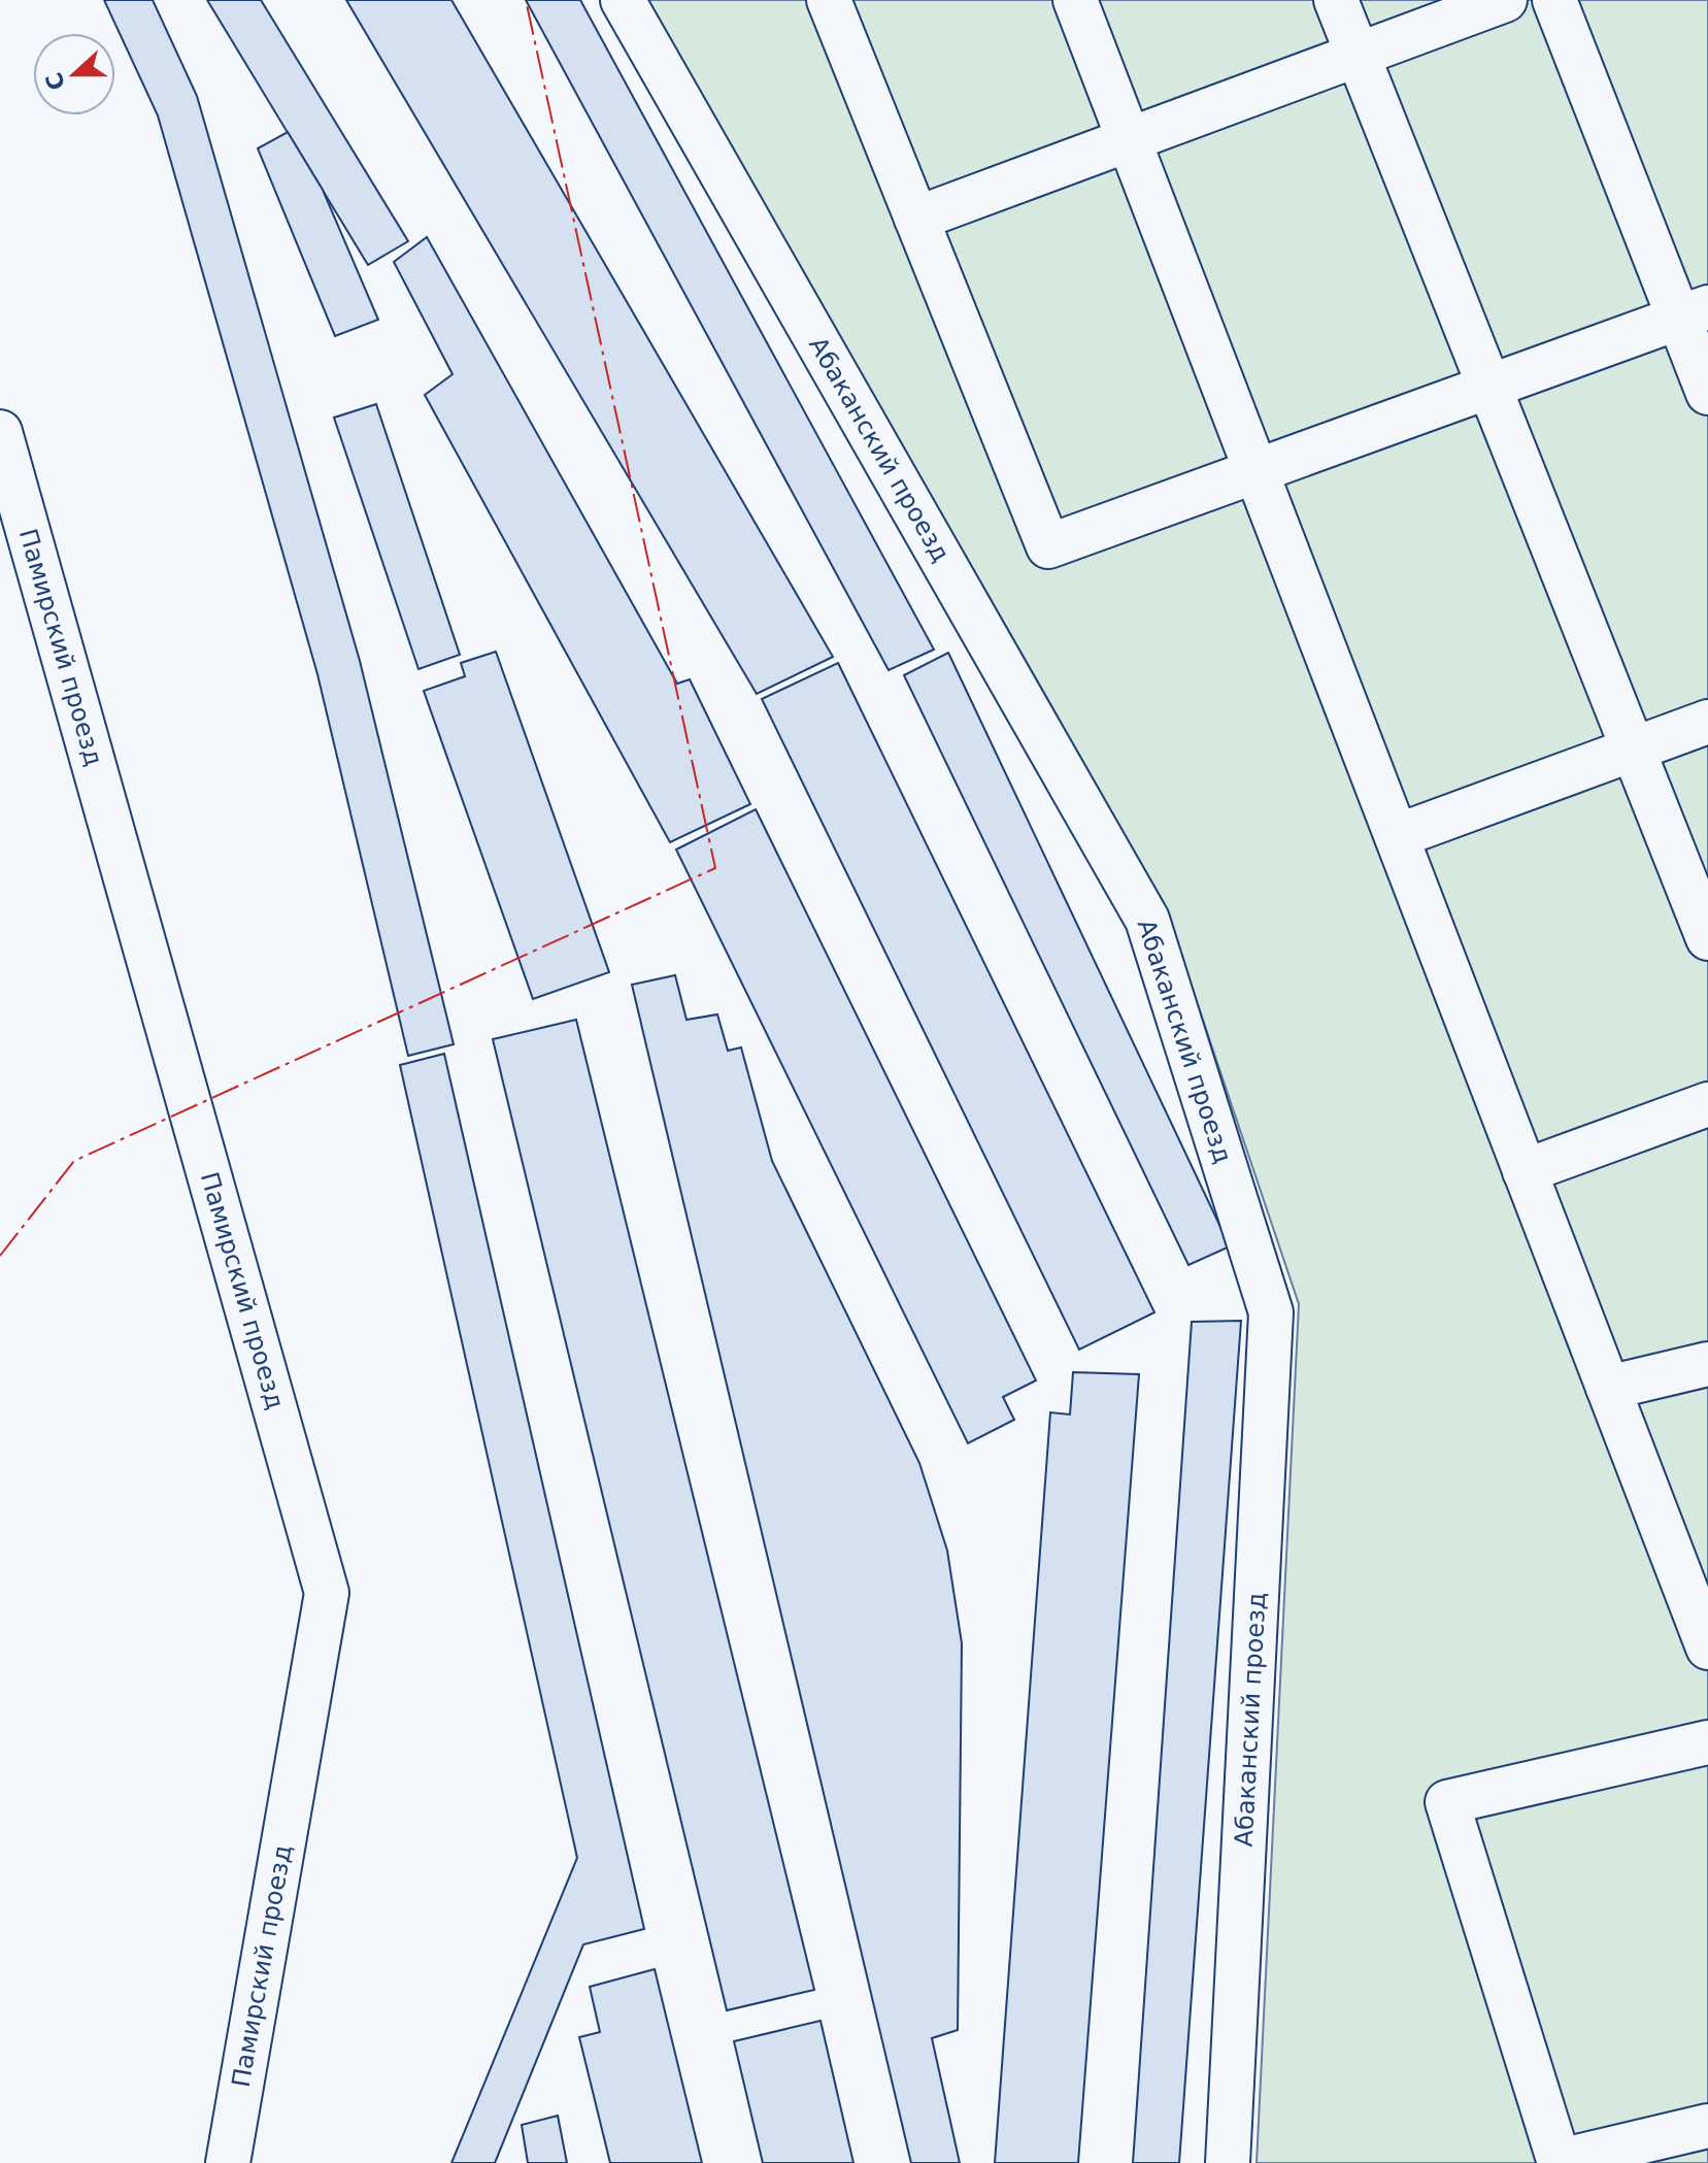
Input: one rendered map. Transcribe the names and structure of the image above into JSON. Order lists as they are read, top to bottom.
{
  "streets": {
    "street": ["Абаканский проезд", "Памирский проезд"]
  },
  "north": "left"
}
